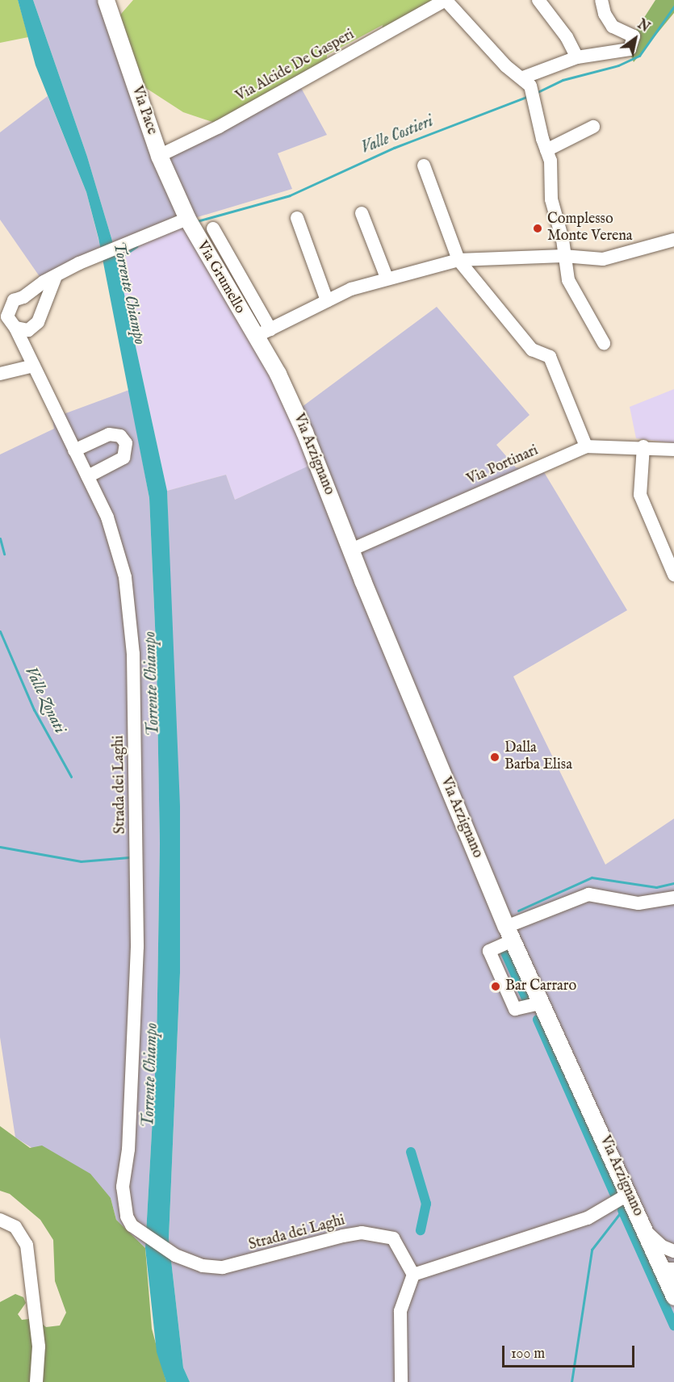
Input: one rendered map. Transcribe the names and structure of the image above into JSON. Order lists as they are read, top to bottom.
{
  "streets": {
    "main road": ["Via Pace", "Via Grumello", "Via Arzignano"],
    "street": ["Via Alcide De Gasperi", "Via Portinari", "Strada dei Laghi"]
  },
  "crossings": [
    ["Via Alcide De Gasperi", "Via Pace"],
    ["Via Pace", "Via Grumello"],
    ["Via Grumello", "Via Arzignano"],
    ["Via Arzignano", "Via Portinari"]
  ],
  "water": ["Valle Costieri", "Torrente Chiampo", "Valle Zonati"],
  "places": ["Complesso Monte Verena", "Dalla Barba Elisa", "Bar Carraro"],
  "scale_bar": "100 m",
  "north": "top right"
}
